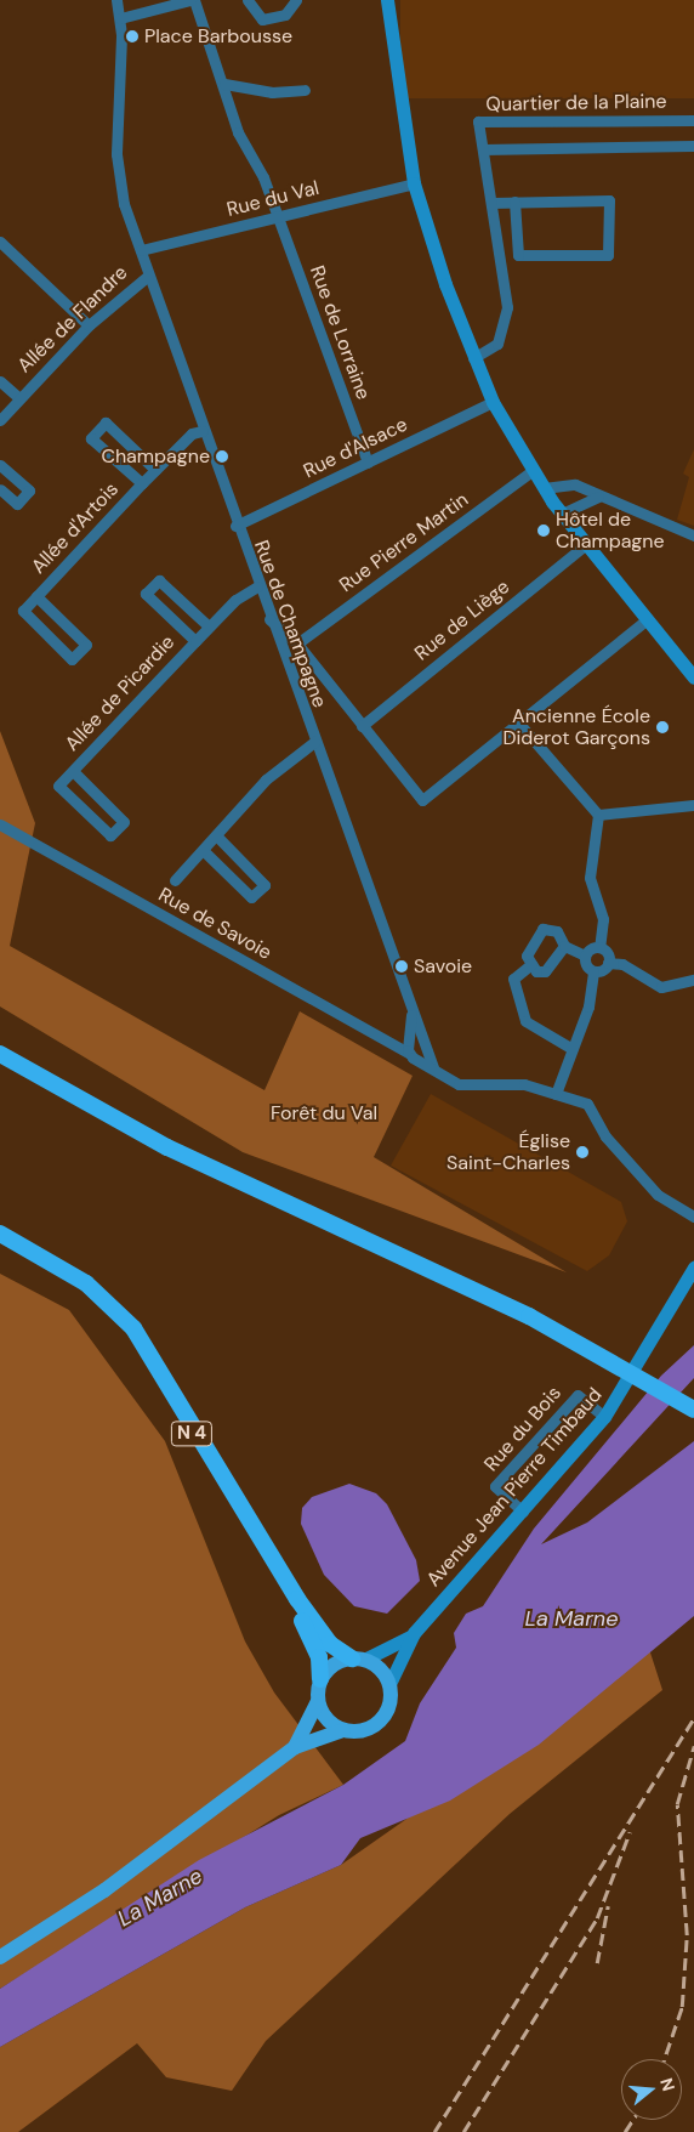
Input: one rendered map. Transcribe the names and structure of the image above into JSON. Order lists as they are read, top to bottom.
{
  "streets": {
    "highway": ["N 4"],
    "main road": ["Avenue Jean Pierre Timbaud"],
    "street": [
      "Quartier de la Plaine",
      "Rue du Val",
      "Allée de Flandre",
      "Rue de Lorraine",
      "Rue d'Alsace",
      "Allée d'Artois",
      "Rue Pierre Martin",
      "Rue de Liège",
      "Rue de Champagne",
      "Allée de Picardie",
      "Rue de Savoie",
      "Rue du Bois"
    ]
  },
  "crossings": [
    ["Rue du Val", "Rue de Lorraine"],
    ["Rue du Val", "Rue de Champagne"],
    ["Allée de Flandre", "Rue de Champagne"],
    ["Rue de Lorraine", "Rue d'Alsace"],
    ["Rue d'Alsace", "Rue de Champagne"],
    ["Allée d'Artois", "Rue de Champagne"],
    ["Rue de Champagne", "Allée de Picardie"],
    ["Rue de Champagne", "Rue de Savoie"],
    ["Rue du Bois", "Avenue Jean Pierre Timbaud"]
  ],
  "water": ["La Marne"],
  "parks": ["Forêt du Val"],
  "places": [
    "Place Barbousse",
    "Champagne",
    "Hôtel de Champagne",
    "Ancienne École Diderot Garçons",
    "Savoie",
    "Église Saint-Charles"
  ],
  "north": "right"
}
